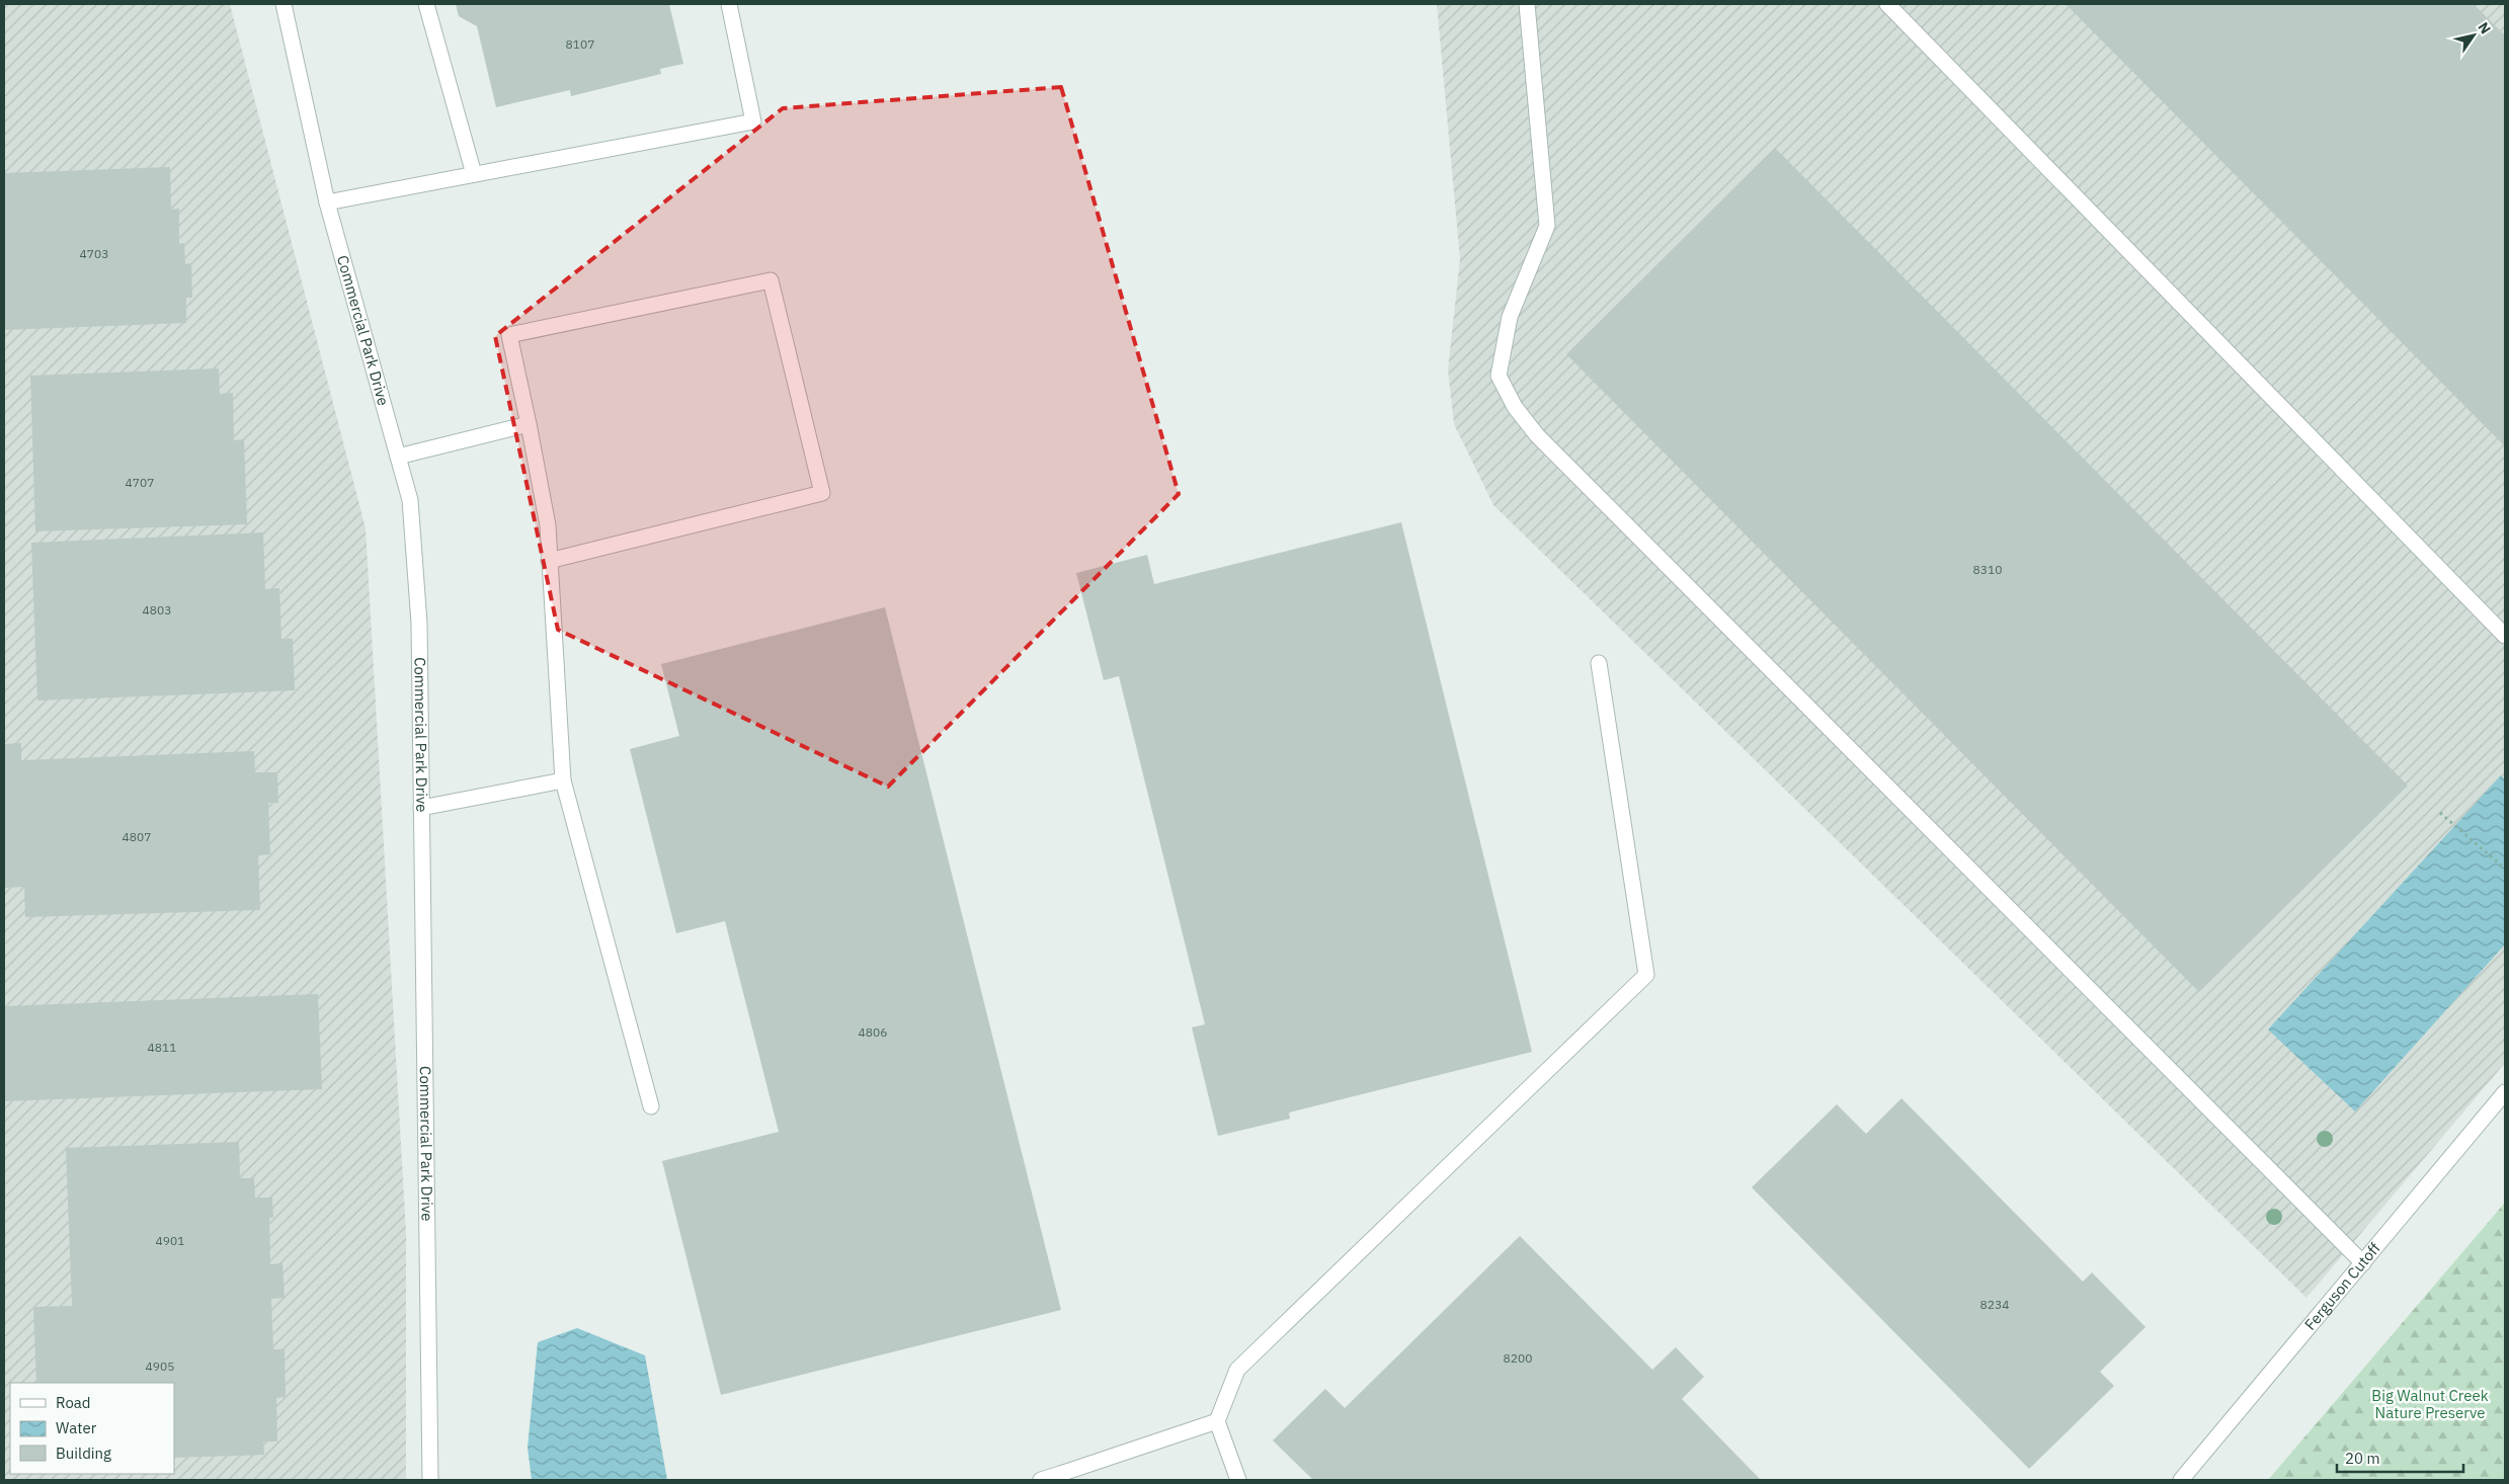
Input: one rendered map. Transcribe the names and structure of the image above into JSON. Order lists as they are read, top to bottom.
{
  "streets": {
    "street": ["Commercial Park Drive", "Ferguson Cutoff"]
  },
  "parks": ["Big Walnut Creek Nature Preserve"],
  "house_numbers": [
    "8107",
    "4703",
    "4707",
    "8310",
    "4803",
    "4807",
    "4806",
    "4811",
    "4901",
    "8234",
    "8200",
    "4905"
  ],
  "legend": ["Road", "Water", "Building"],
  "scale_bar": "20 m",
  "north": "top right"
}
